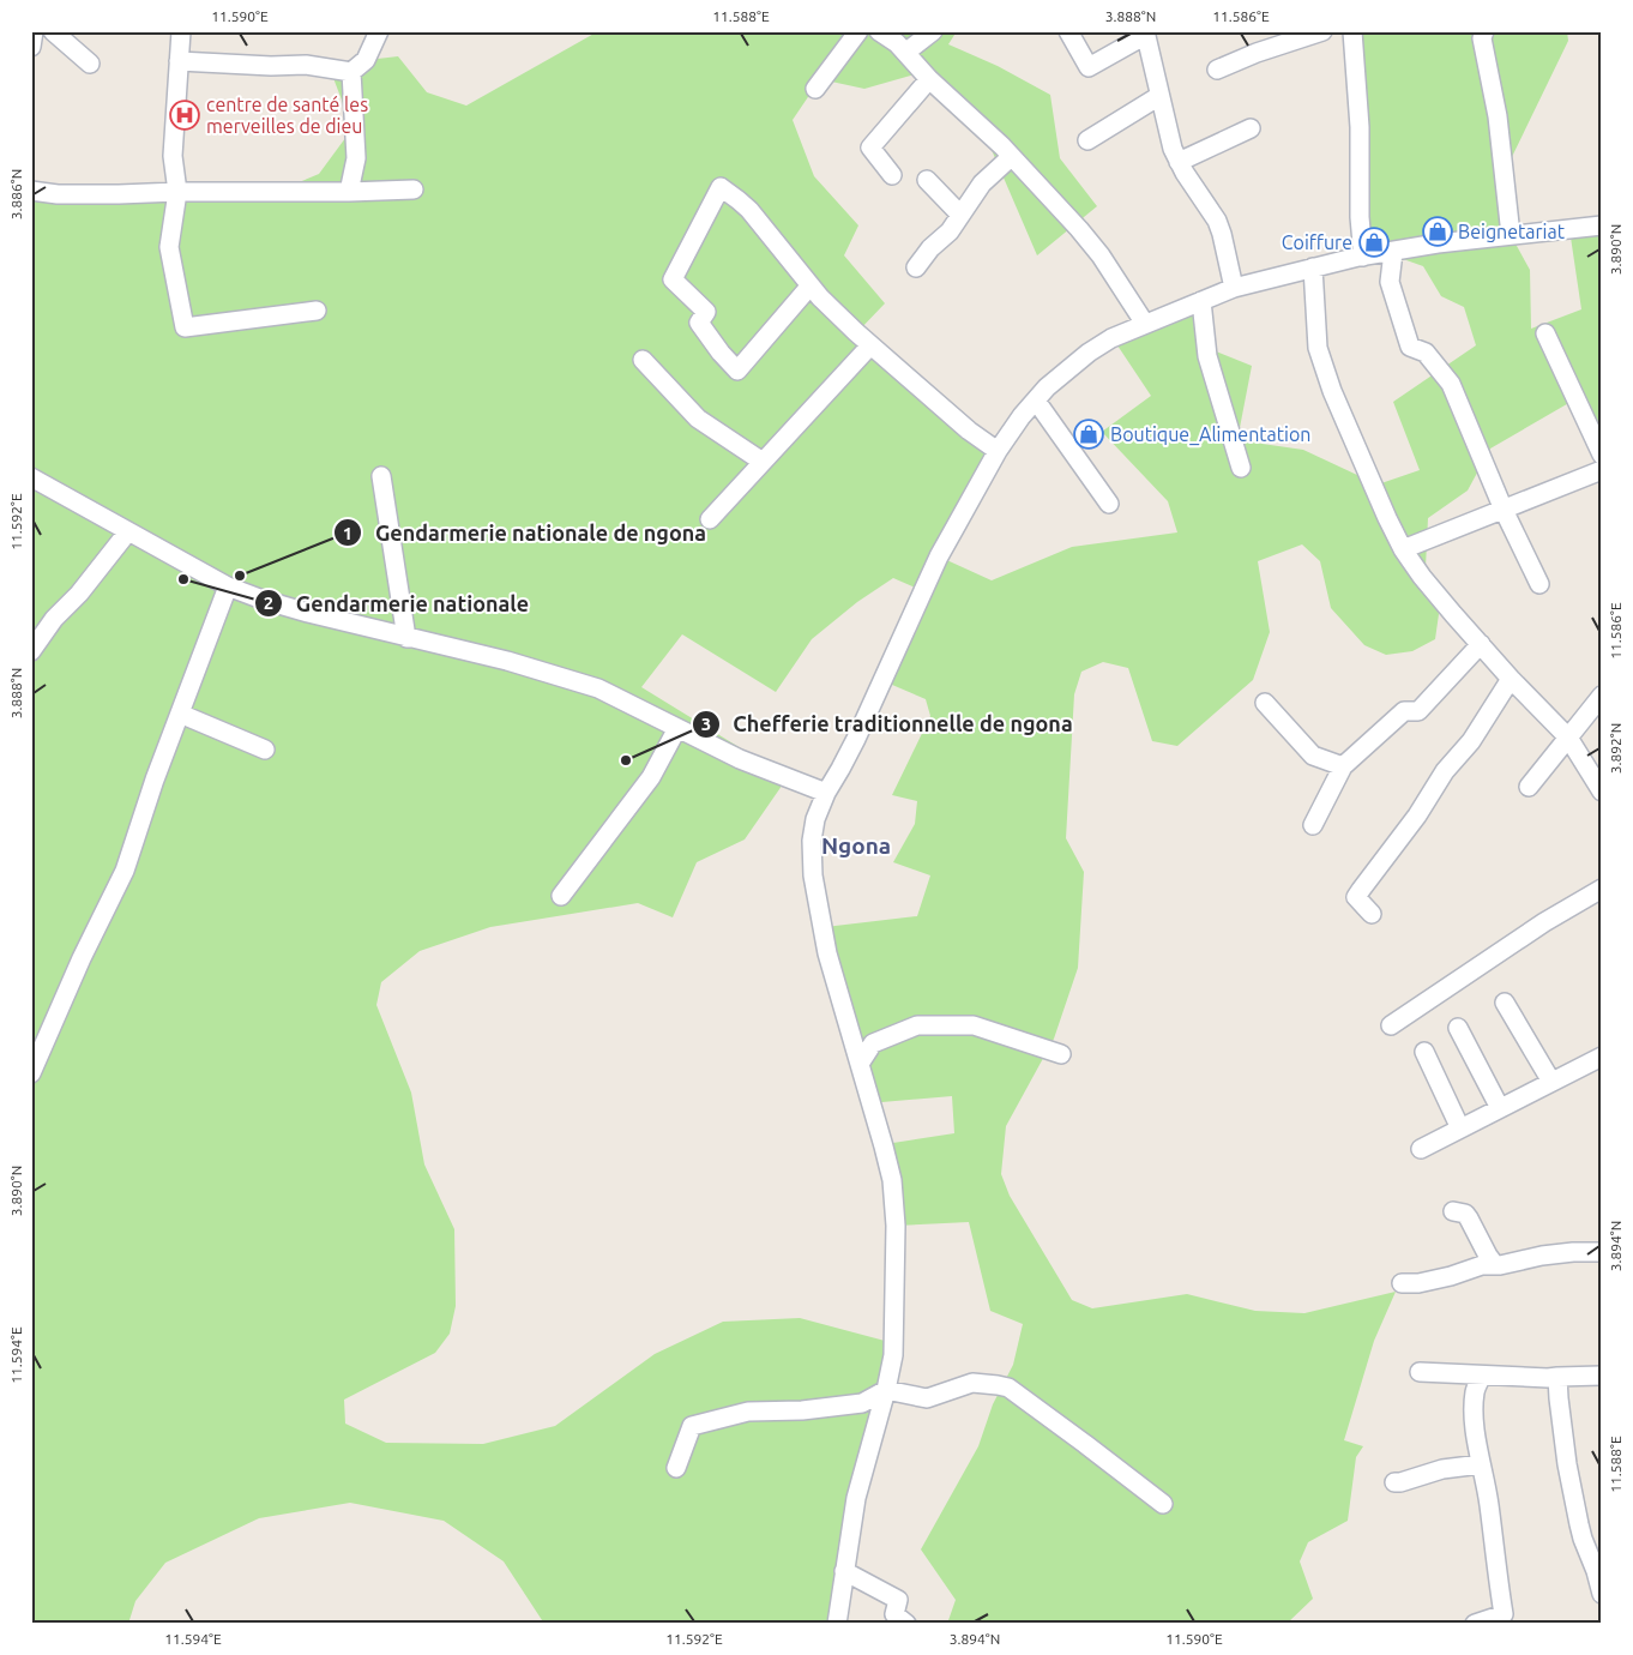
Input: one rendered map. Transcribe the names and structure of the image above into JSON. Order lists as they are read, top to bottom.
{
  "districts": ["Ngona"],
  "places": {
    "hospital": ["centre de santé les merveilles de dieu"],
    "shop": ["Beignetariat", "Coiffure", "Boutique_Alimentation"],
    "other": ["Gendarmerie nationale de ngona", "Gendarmerie nationale", "Chefferie traditionnelle de ngona"]
  },
  "coordinates": [
    "11.590°E",
    "11.588°E",
    "3.888°N",
    "11.586°E",
    "3.886°N",
    "3.890°N",
    "11.592°E",
    "3.892°N",
    "3.894°N",
    "11.594°E"
  ]
}
